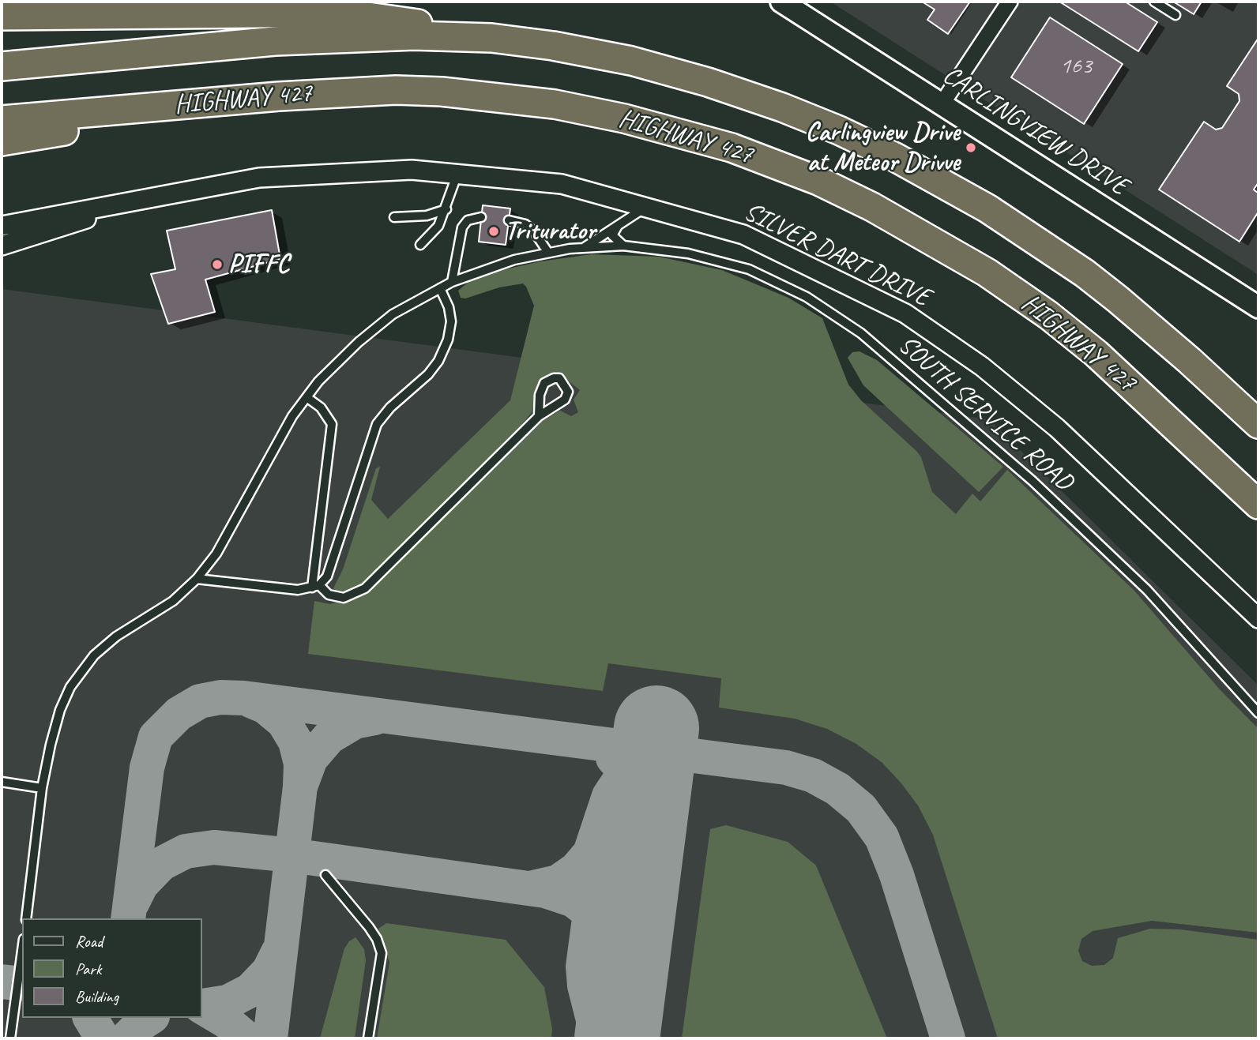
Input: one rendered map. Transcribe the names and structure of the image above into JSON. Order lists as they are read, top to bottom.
{
  "streets": {
    "highway": ["HIGHWAY 427"],
    "main road": ["CARLINGVIEW DRIVE"],
    "street": ["SILVER DART DRIVE"],
    "lane": ["SOUTH SERVICE ROAD"]
  },
  "crossings": [
    ["SILVER DART DRIVE", "SOUTH SERVICE ROAD"]
  ],
  "places": ["Carlingview Drive at Meteor Drivve", "Triturator", "PIFFC"],
  "house_numbers": ["163"],
  "legend": ["Road", "Park", "Building"]
}
